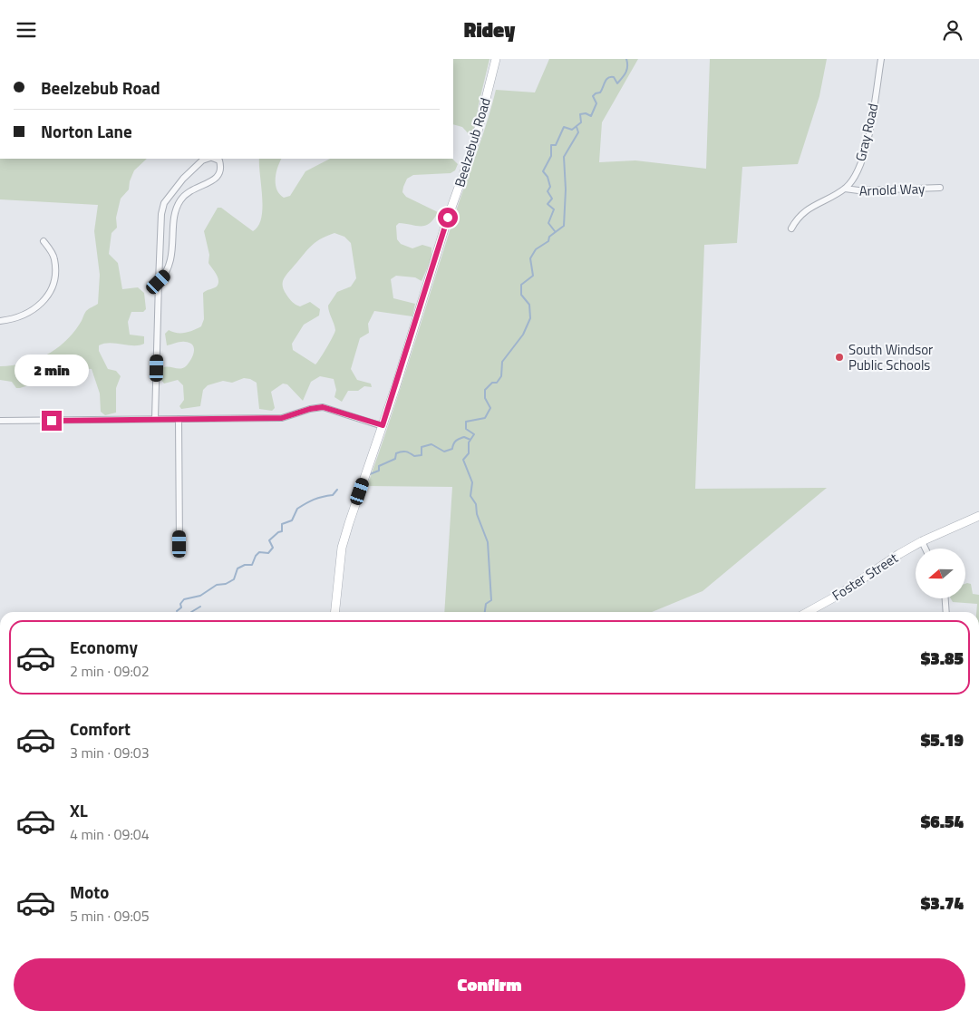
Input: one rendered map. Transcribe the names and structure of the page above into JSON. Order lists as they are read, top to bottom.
{
  "streets": {
    "street": [
      "Gray Road",
      "Beelzebub Road",
      "Arnold Way",
      "Foster Street"
    ]
  },
  "crossings": [
    ["Gray Road", "Arnold Way"]
  ],
  "places": ["South Windsor Public Schools"],
  "north": "left",
  "page": {
    "header": "Ridey",
    "banner": ["Beelzebub Road", "Norton Lane"],
    "bubble": "2 min",
    "list": [
      {
        "name": "Economy",
        "note": "2 min · 09:02",
        "value": "$3.85"
      },
      {
        "name": "Comfort",
        "note": "3 min · 09:03",
        "value": "$5.19"
      },
      {
        "name": "XL",
        "note": "4 min · 09:04",
        "value": "$6.54"
      },
      {
        "name": "Moto",
        "note": "5 min · 09:05",
        "value": "$3.74"
      }
    ],
    "buttons": "Confirm"
  }
}
